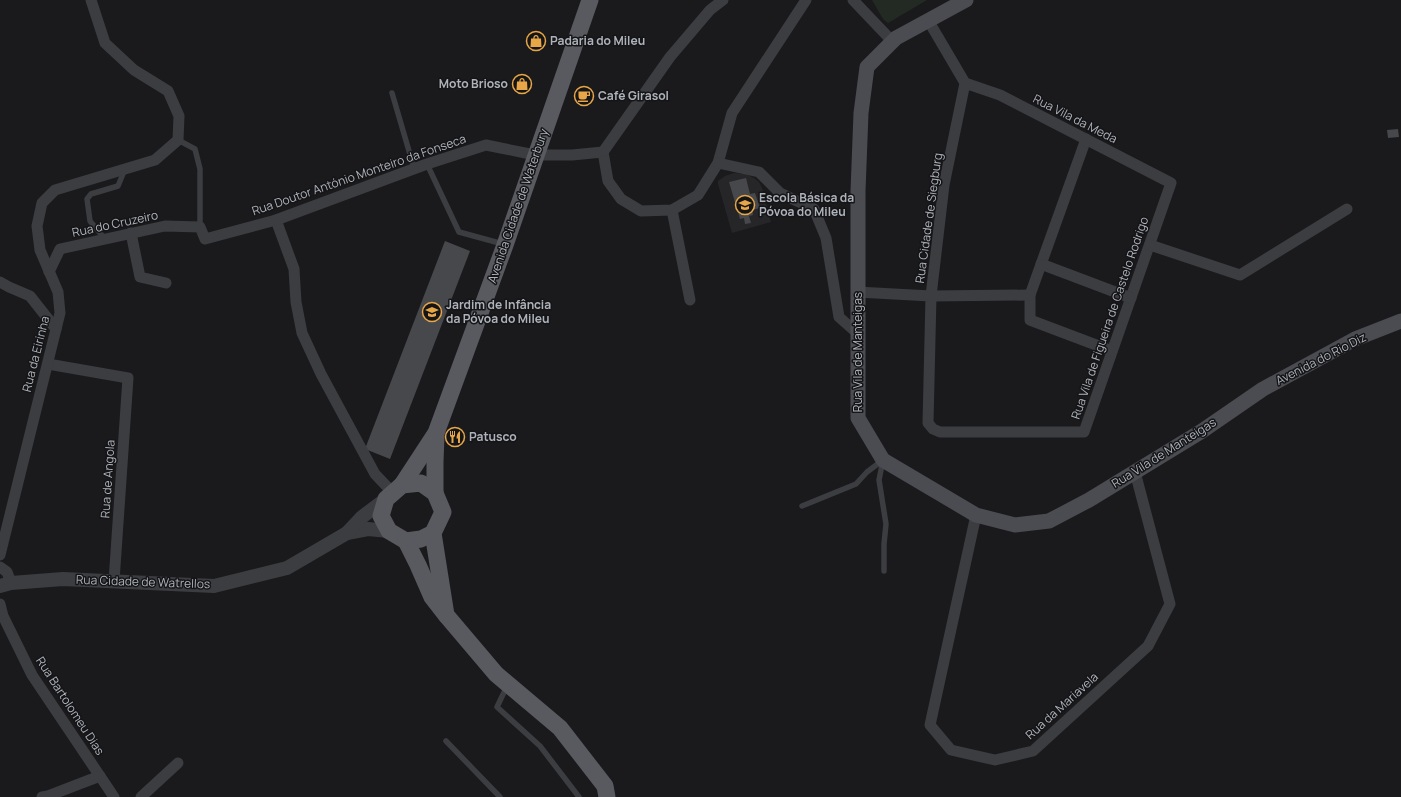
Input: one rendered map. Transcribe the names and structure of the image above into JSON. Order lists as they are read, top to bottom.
{
  "streets": {
    "main road": ["Avenida Cidade de Waterbury", "Rua Vila de Manteigas", "Avenida do Rio Diz"],
    "street": [
      "Rua Vila da Meda",
      "Rua Doutor António Monteiro da Fonseca",
      "Rua Cidade de Siegburg",
      "Rua do Cruzeiro",
      "Rua Vila de Figueira de Castelo Rodrigo",
      "Rua da Eirinha",
      "Rua de Angola",
      "Rua Cidade de Watrellos",
      "Rua Bartolomeu Dias",
      "Rua da Mariavela"
    ]
  },
  "crossings": [
    ["Rua Vila da Meda", "Rua Cidade de Siegburg"],
    ["Rua Vila da Meda", "Rua Vila de Figueira de Castelo Rodrigo"],
    ["Rua Doutor António Monteiro da Fonseca", "Avenida Cidade de Waterbury"],
    ["Rua Doutor António Monteiro da Fonseca", "Rua do Cruzeiro"],
    ["Rua Cidade de Siegburg", "Rua Vila de Figueira de Castelo Rodrigo"],
    ["Rua do Cruzeiro", "Rua da Eirinha"],
    ["Rua Vila de Manteigas", "Avenida do Rio Diz"],
    ["Rua Vila de Manteigas", "Rua da Mariavela"],
    ["Rua da Eirinha", "Rua de Angola"],
    ["Rua de Angola", "Rua Cidade de Watrellos"]
  ],
  "places": {
    "shop": ["Padaria do Mileu", "Moto Brioso"],
    "cafe": ["Café Girasol"],
    "school or university": ["Escola Básica da Póvoa do Mileu", "Jardim de Infância da Póvoa do Mileu"],
    "restaurant": ["Patusco"]
  }
}
